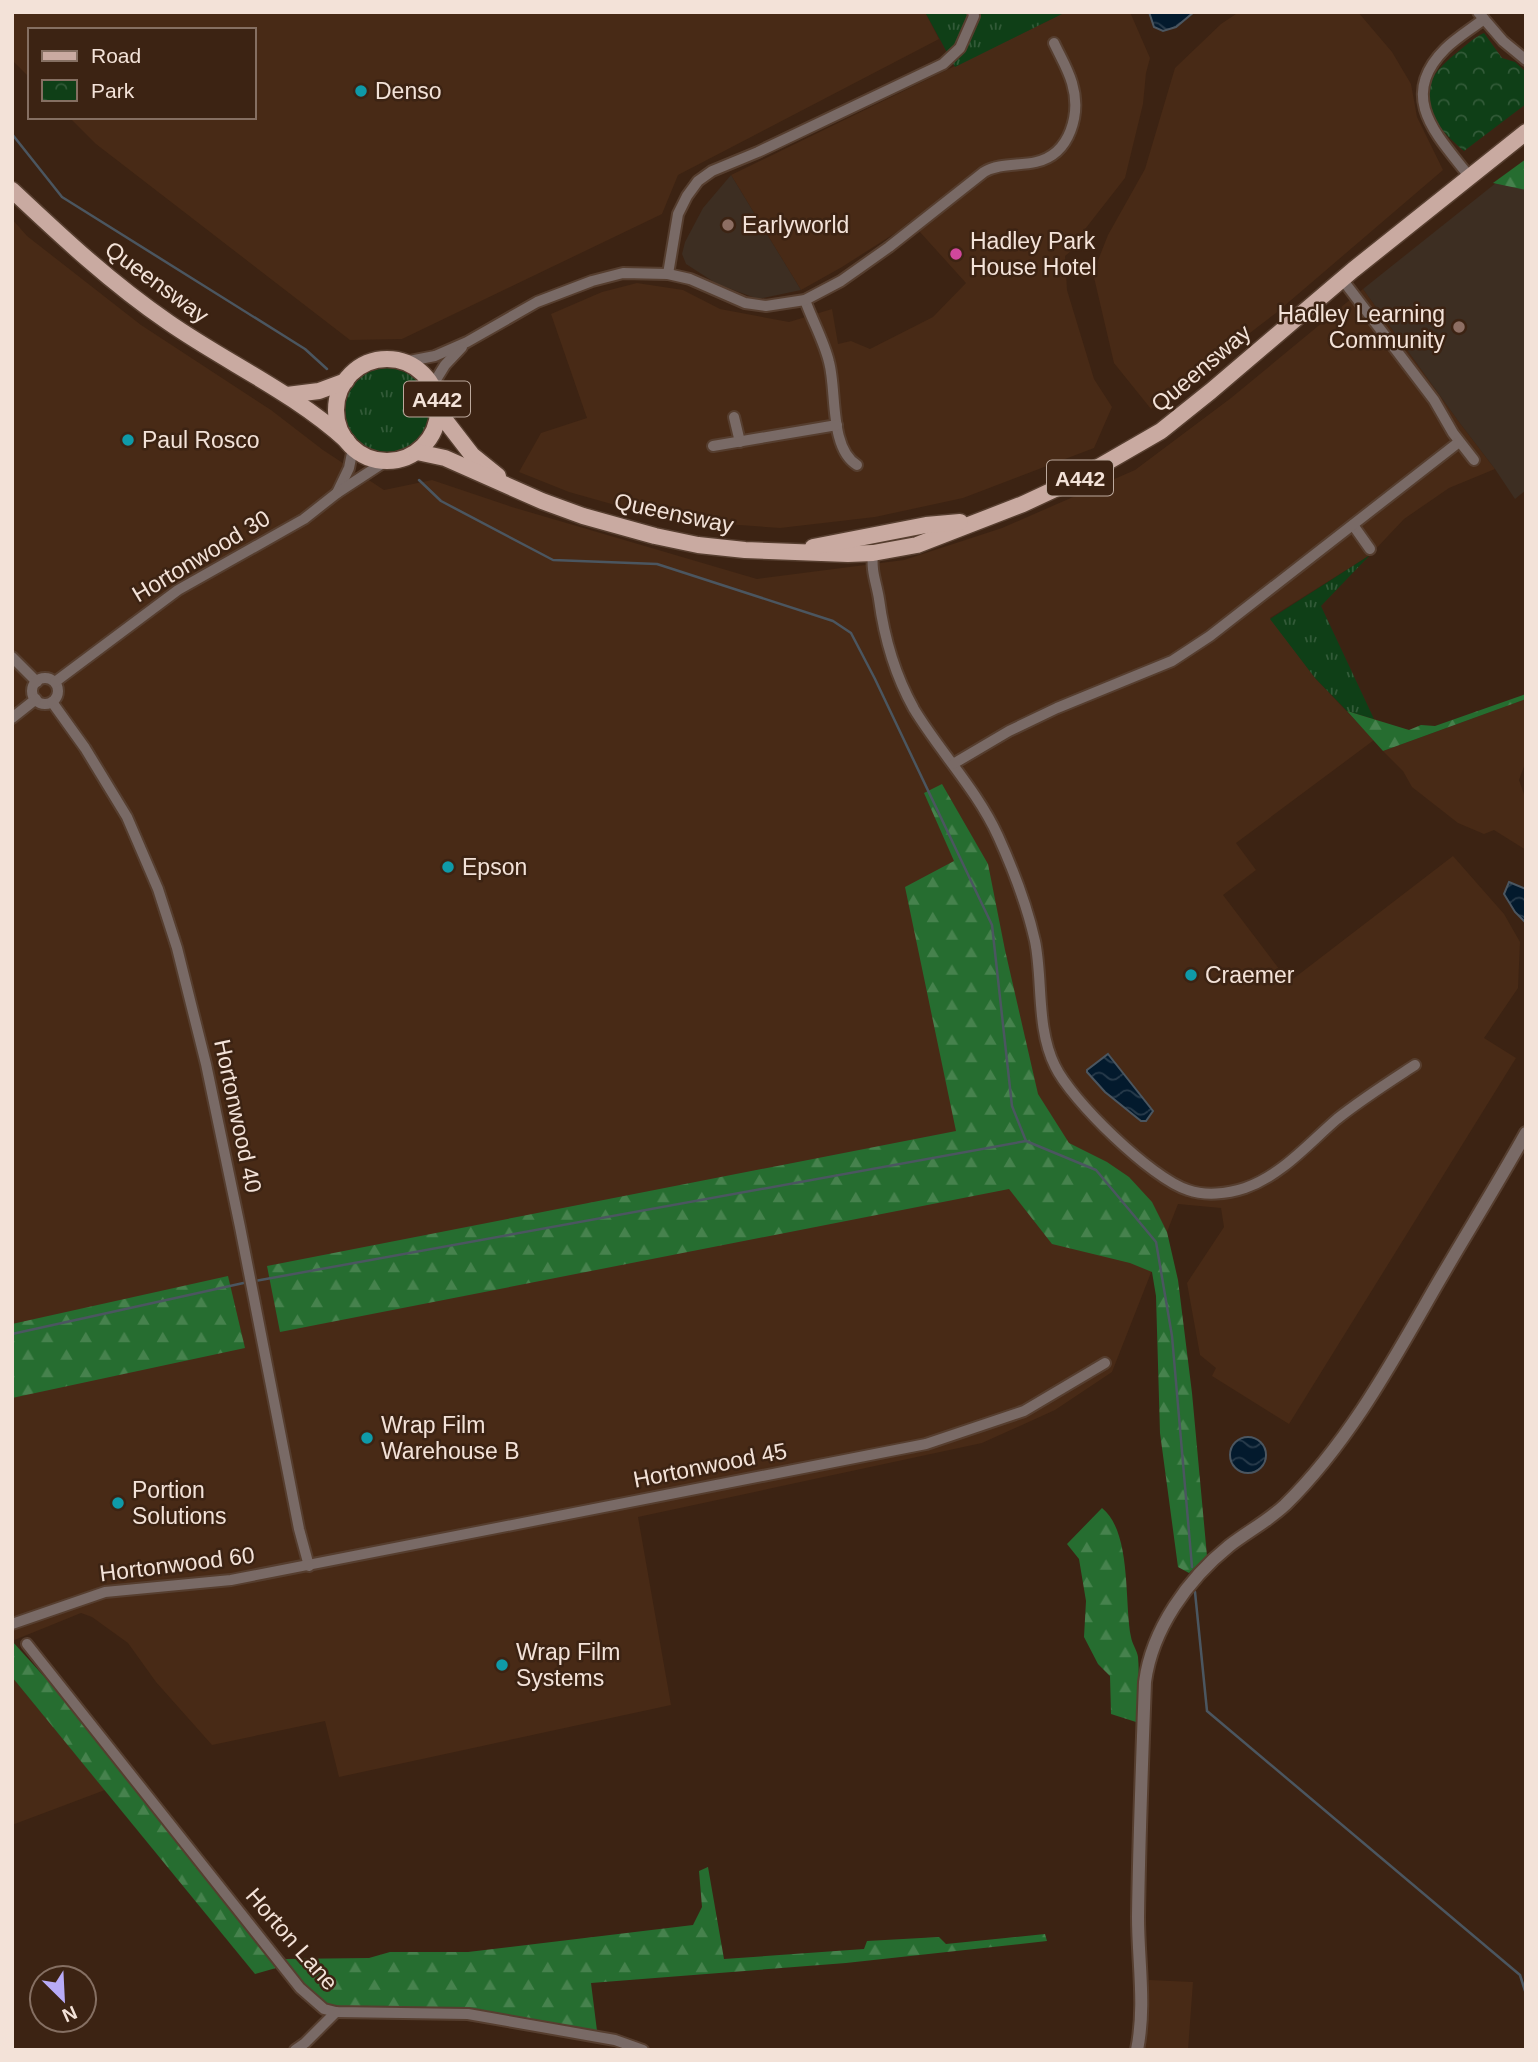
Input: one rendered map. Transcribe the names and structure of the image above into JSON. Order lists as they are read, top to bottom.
{
  "streets": {
    "main road": ["Queensway", "A442"],
    "street": [
      "Hortonwood 30",
      "Hortonwood 40",
      "Hortonwood 45",
      "Hortonwood 60",
      "Horton Lane"
    ]
  },
  "crossings": [
    ["Queensway", "A442"],
    ["Queensway", "Hortonwood 30"],
    ["A442", "Hortonwood 30"],
    ["Hortonwood 30", "Hortonwood 40"],
    ["Hortonwood 40", "Hortonwood 45"],
    ["Hortonwood 40", "Hortonwood 60"],
    ["Hortonwood 45", "Hortonwood 60"]
  ],
  "places": [
    "Denso",
    "Earlyworld",
    "Hadley Park House Hotel",
    "Hadley Learning Community",
    "Paul Rosco",
    "Epson",
    "Craemer",
    "Wrap Film Warehouse B",
    "Portion Solutions",
    "Wrap Film Systems"
  ],
  "legend": ["Road", "Park"],
  "north": "bottom right"
}
